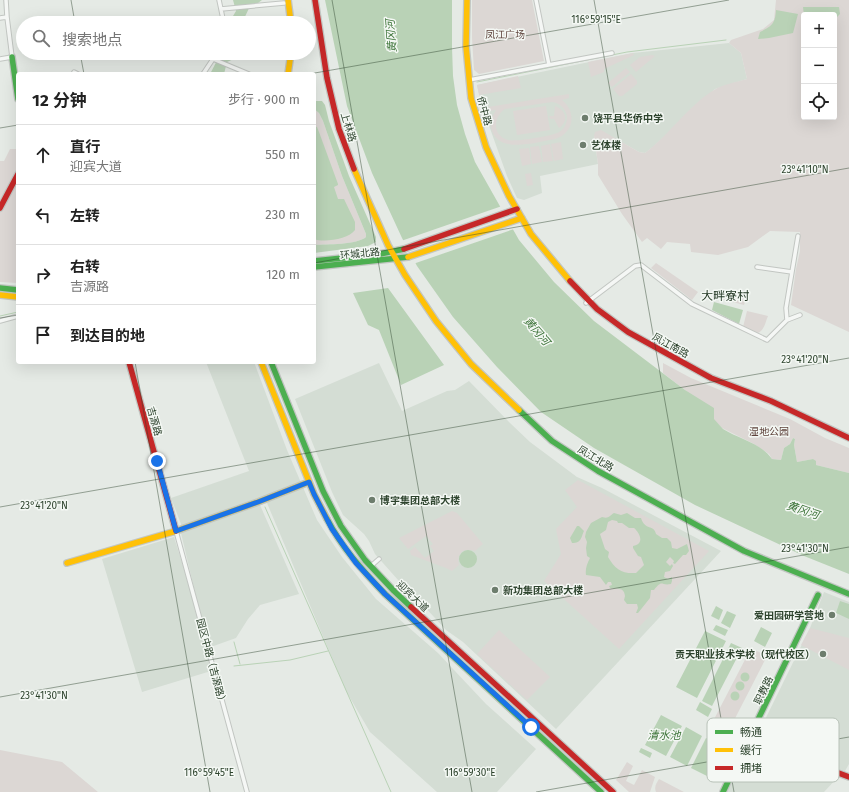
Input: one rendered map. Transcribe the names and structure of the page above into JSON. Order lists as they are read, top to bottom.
{
  "streets": {
    "main road": [
      "侨中路",
      "上林路",
      "环城北路",
      "凤江南路",
      "吉源路",
      "凤江北路",
      "迎宾大道",
      "职教路"
    ],
    "street": ["园区中路（吉源路）"]
  },
  "crossings": [
    ["侨中路", "环城北路"],
    ["侨中路", "凤江南路"],
    ["上林路", "环城北路"],
    ["上林路", "凤江北路"],
    ["环城北路", "凤江南路"],
    ["环城北路", "凤江北路"],
    ["吉源路", "园区中路（吉源路）"]
  ],
  "districts": ["大畔寮村"],
  "water": ["黄冈河", "清水池"],
  "parks": ["凤江广场", "湿地公园"],
  "places": [
    "饶平县华侨中学",
    "艺体楼",
    "博宇集团总部大楼",
    "新功集团总部大楼",
    "爱田园研学营地",
    "贡天职业技术学校（现代校区）"
  ],
  "legend": ["畅通", "缓行", "拥堵"],
  "page": {
    "map_buttons": ["+", "−"],
    "search": "搜索地点",
    "heading": ["12 分钟", "步行 · 900 m"],
    "list": [
      ["直行", "迎宾大道", "550 m"],
      ["左转", "230 m"],
      ["右转", "吉源路", "120 m"],
      "到达目的地"
    ]
  },
  "coordinates": [
    "116°59'15\"E",
    "23°41'10\"N",
    "23°41'20\"N",
    "23°41'30\"N",
    "116°59'45\"E",
    "116°59'30\"E"
  ]
}
